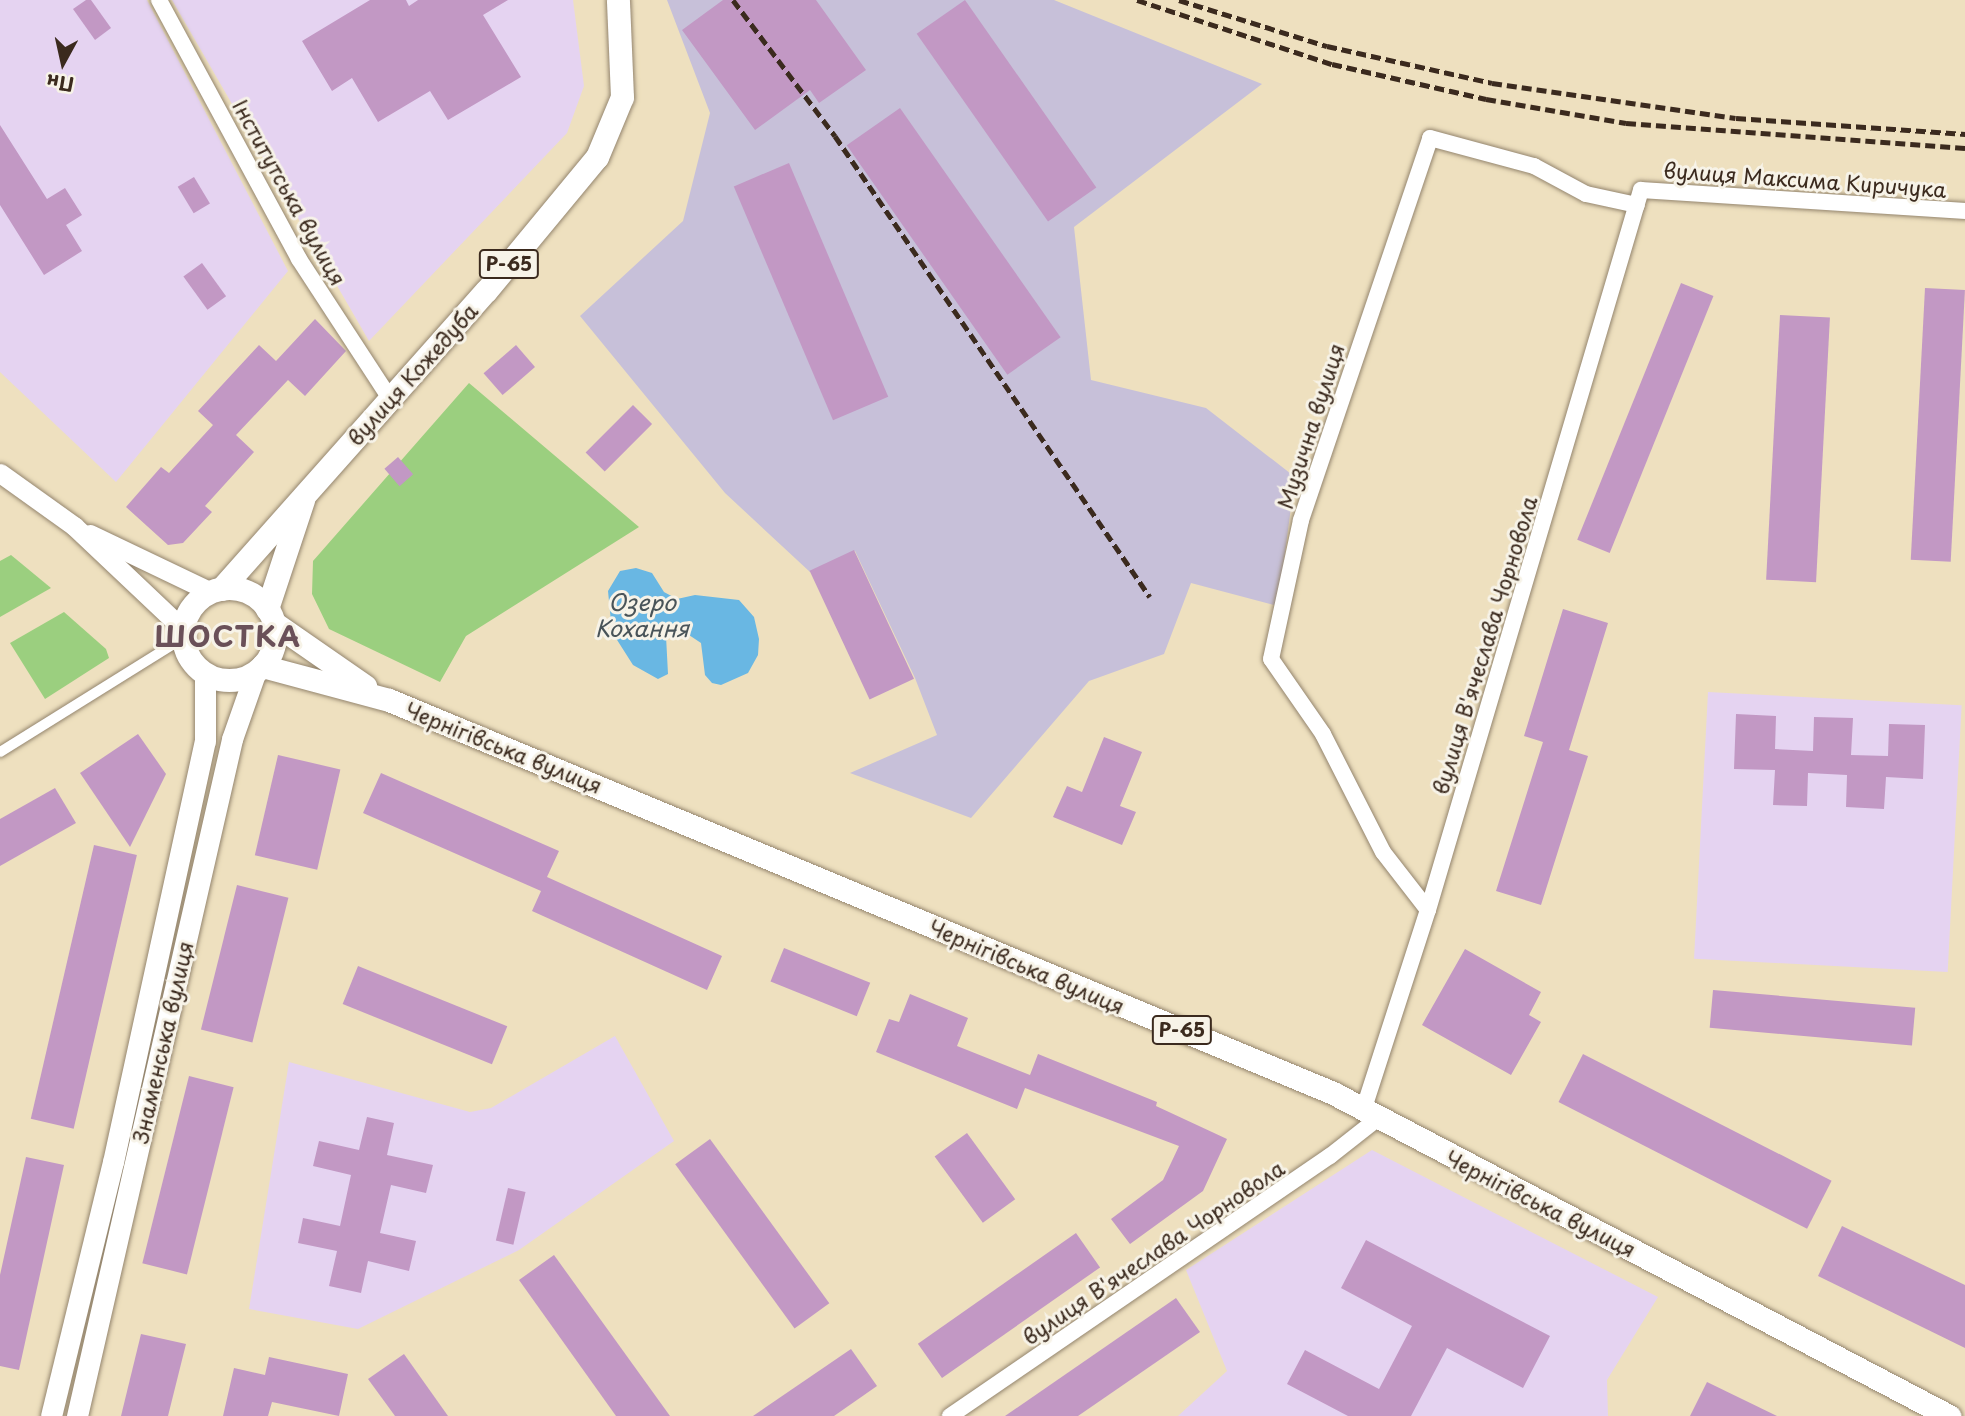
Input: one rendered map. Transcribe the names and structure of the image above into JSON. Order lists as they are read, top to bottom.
{
  "streets": {
    "main road": [
      "Р-65",
      "вулиця Кожедуба",
      "Чернігівська вулиця",
      "Знаменська вулиця"
    ],
    "street": [
      "вулиця Максима Киричука",
      "Інститутська вулиця",
      "Музична вулиця",
      "вулиця В'ячеслава Чорновола"
    ]
  },
  "crossings": [
    ["вулиця Максима Киричука", "Музична вулиця"],
    ["вулиця Максима Киричука", "вулиця В'ячеслава Чорновола"],
    ["Інститутська вулиця", "вулиця Кожедуба"],
    ["Р-65", "вулиця Кожедуба"],
    ["Р-65", "Чернігівська вулиця"],
    ["Р-65", "Знаменська вулиця"],
    ["вулиця Кожедуба", "Чернігівська вулиця"],
    ["вулиця Кожедуба", "Знаменська вулиця"],
    ["Музична вулиця", "вулиця В'ячеслава Чорновола"],
    ["вулиця В'ячеслава Чорновола", "Чернігівська вулиця"],
    ["Чернігівська вулиця", "Знаменська вулиця"]
  ],
  "districts": ["ШОСТКА"],
  "water": ["Озеро Кохання"],
  "north": "bottom"
}
